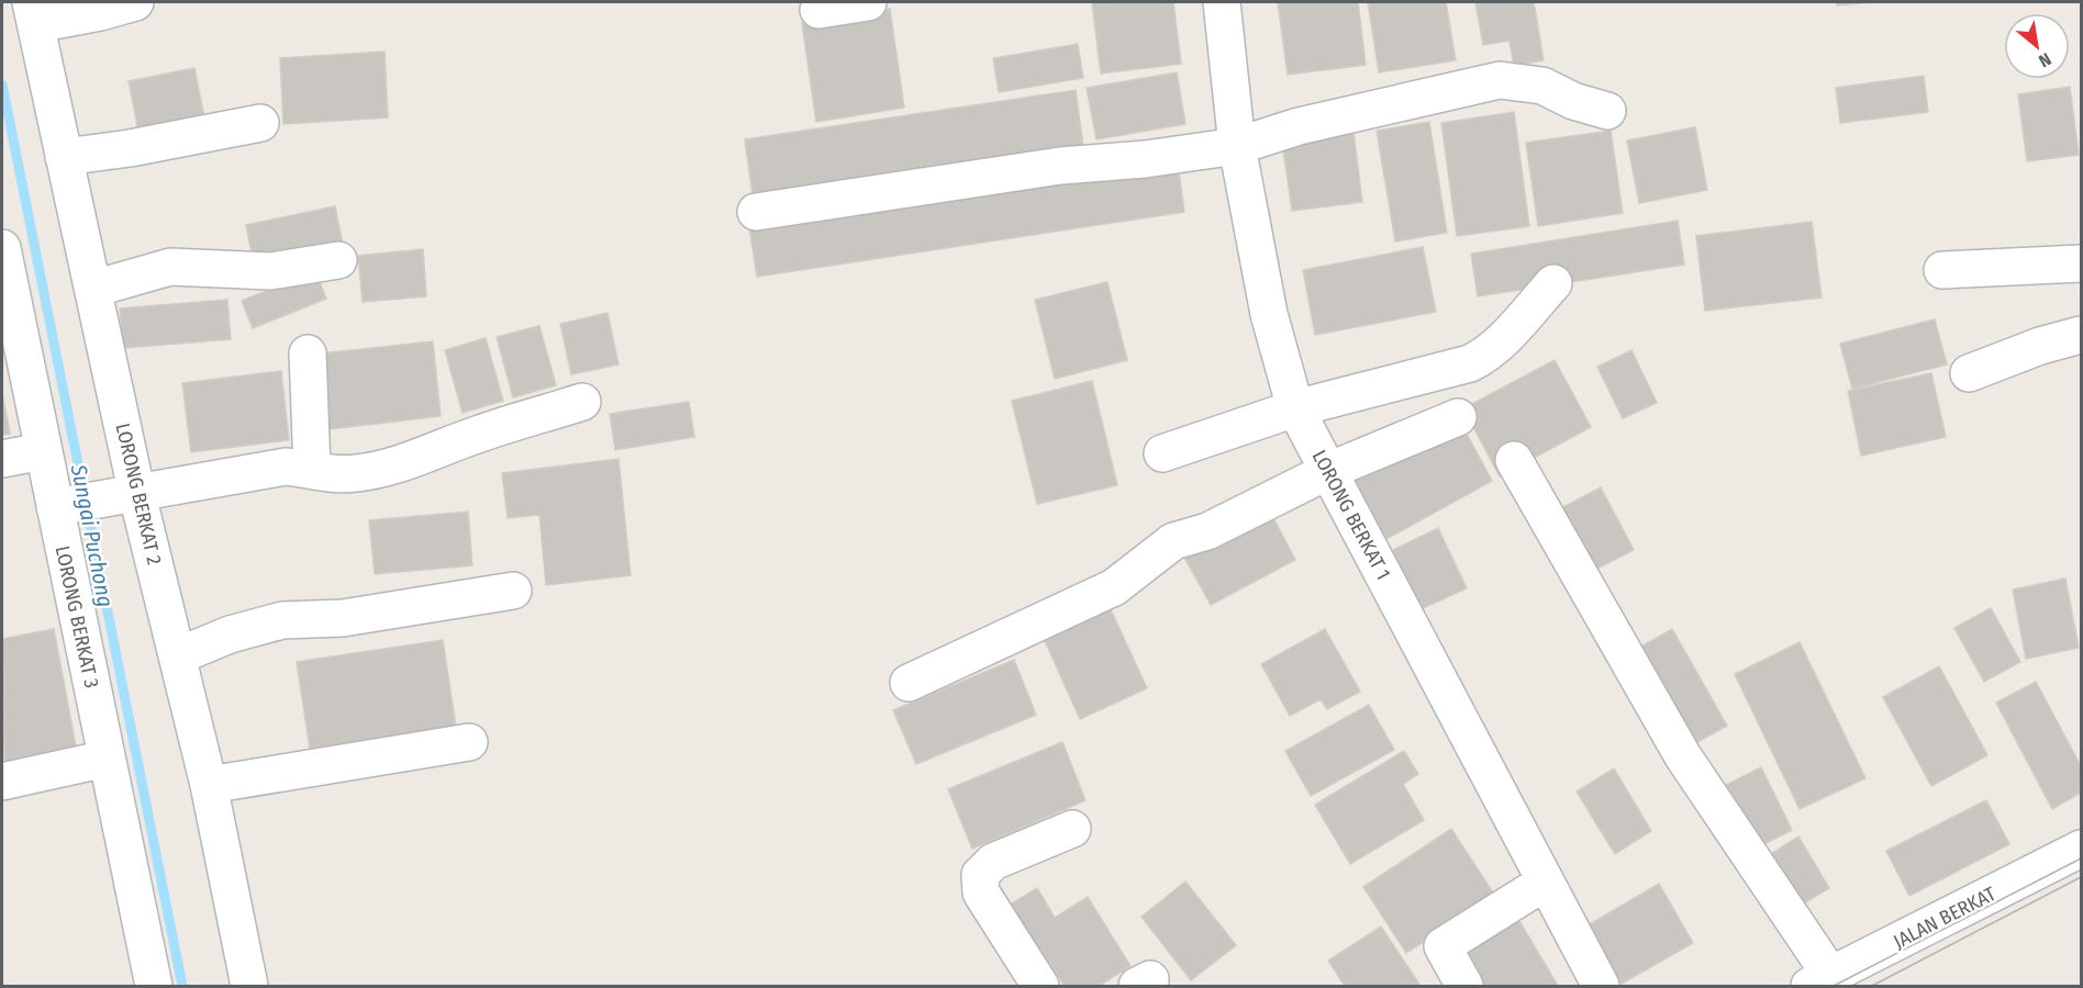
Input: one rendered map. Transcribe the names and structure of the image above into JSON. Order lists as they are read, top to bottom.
{
  "streets": {
    "street": [
      "LORONG BERKAT 2",
      "LORONG BERKAT 1",
      "LORONG BERKAT 3",
      "JALAN BERKAT"
    ]
  },
  "water": ["Sungai Puchong"],
  "north": "bottom right"
}
